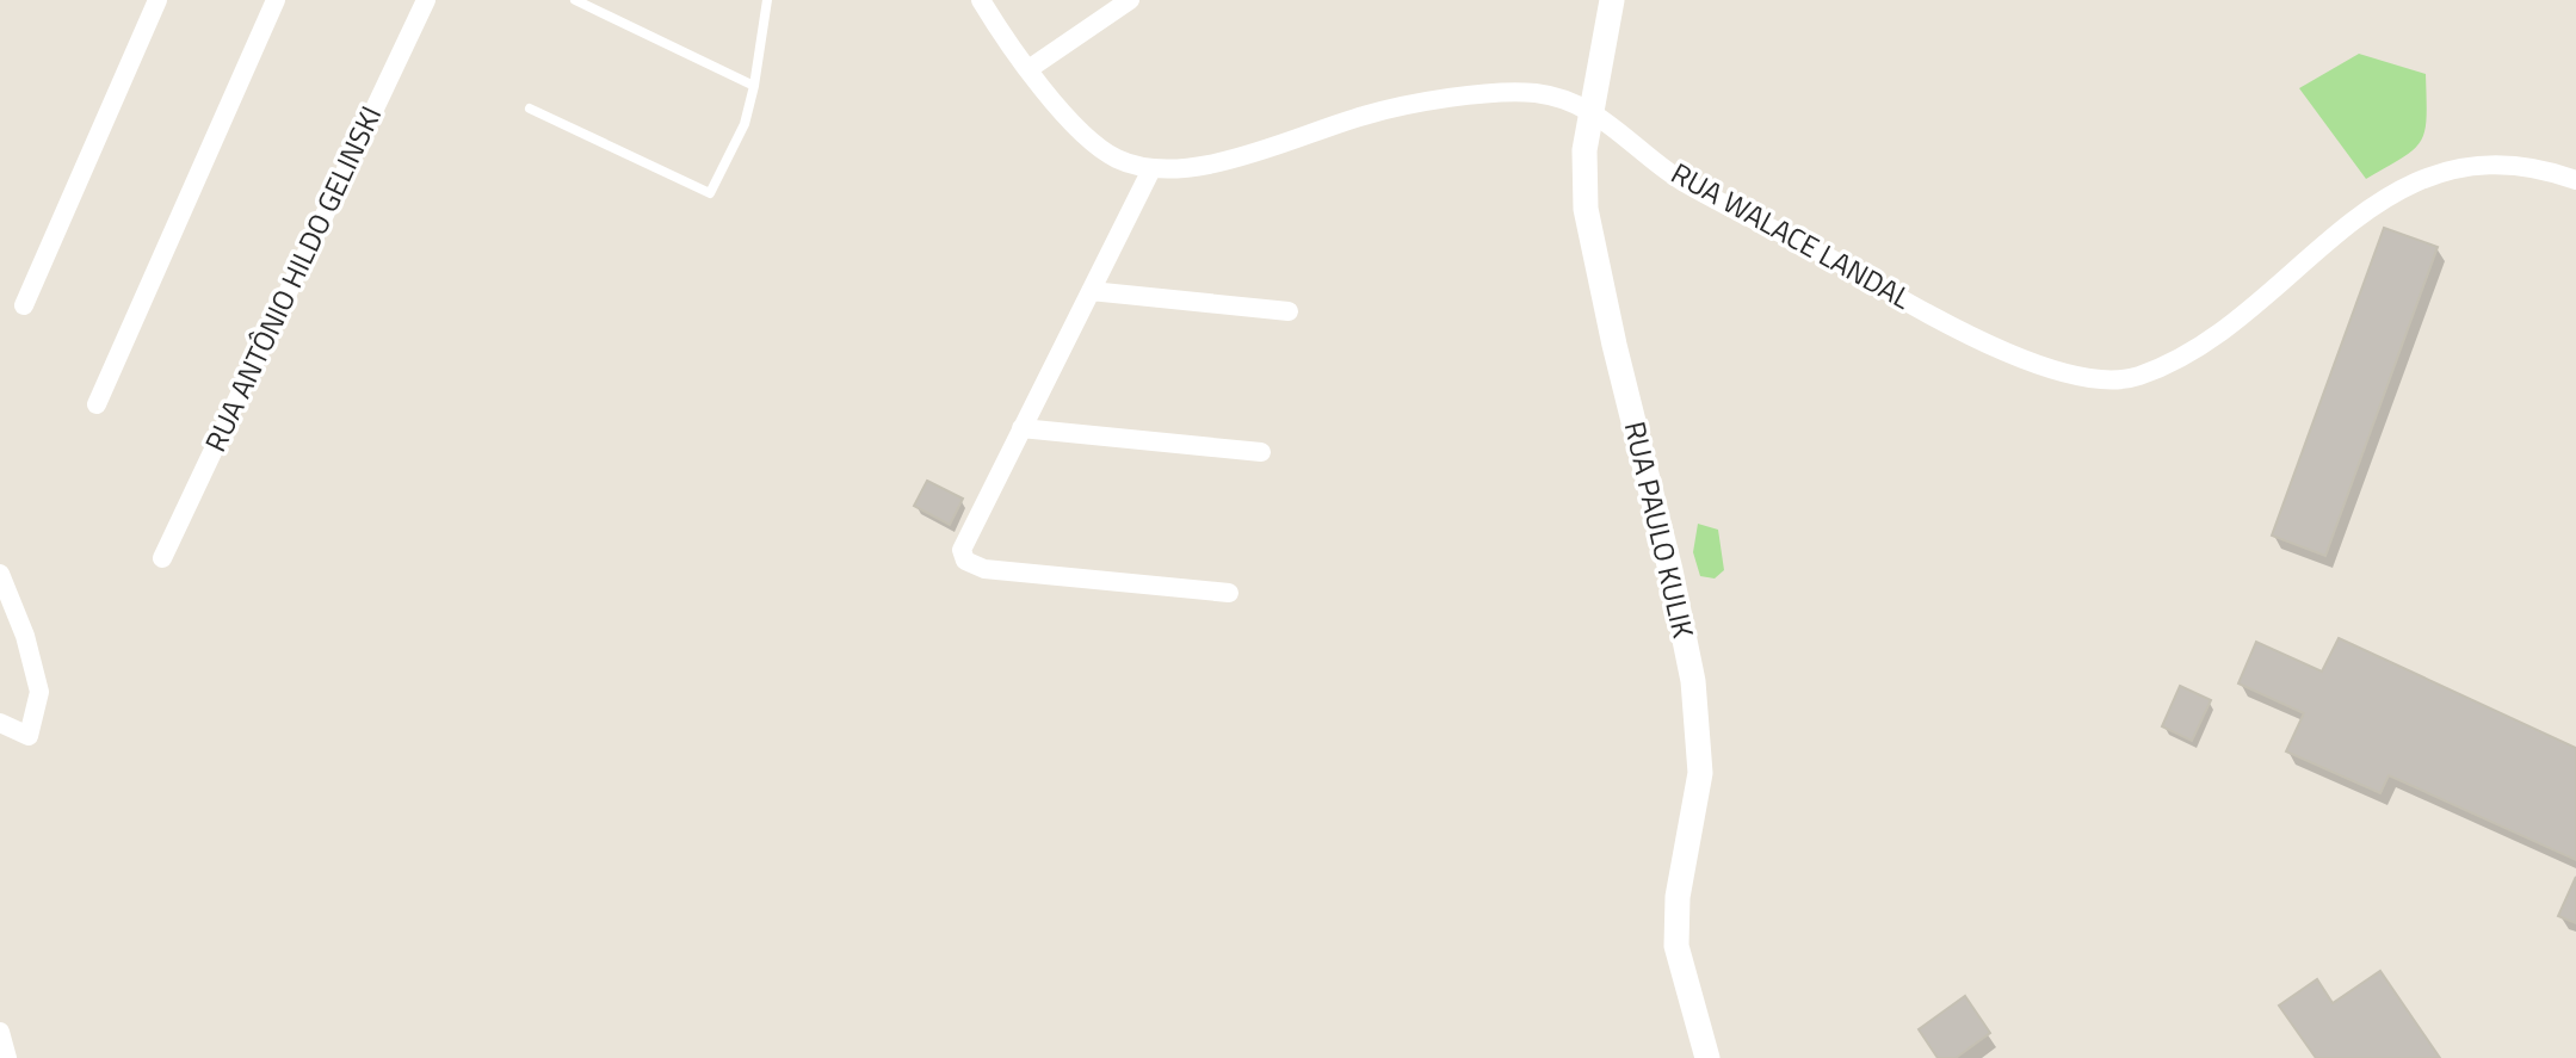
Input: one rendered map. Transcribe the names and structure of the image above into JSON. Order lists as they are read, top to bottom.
{
  "streets": {
    "street": ["RUA WALACE LANDAL", "RUA ANTÔNIO HILDO GELINSKI", "RUA PAULO KULIK"]
  },
  "crossings": [
    ["RUA WALACE LANDAL", "RUA PAULO KULIK"]
  ]
}
